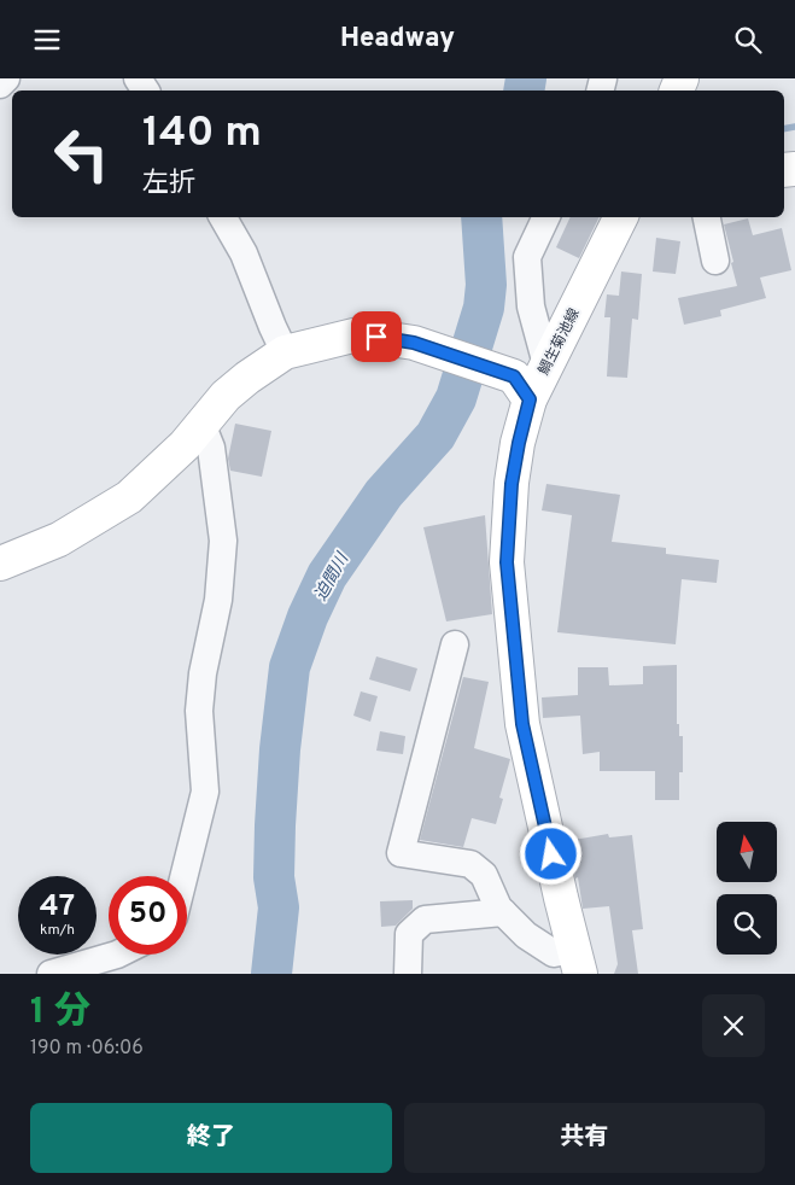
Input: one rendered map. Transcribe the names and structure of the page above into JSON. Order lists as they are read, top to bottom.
{
  "streets": {
    "main road": ["鯛生菊池線"]
  },
  "water": ["迫間川"],
  "north": "top",
  "page": {
    "header": "Headway",
    "turn": ["140 m", "左折"],
    "speed": "47 km/h",
    "limit": "50",
    "heading": ["1 分", "190 m · 06:06"],
    "buttons": ["終了", "共有"]
  }
}
